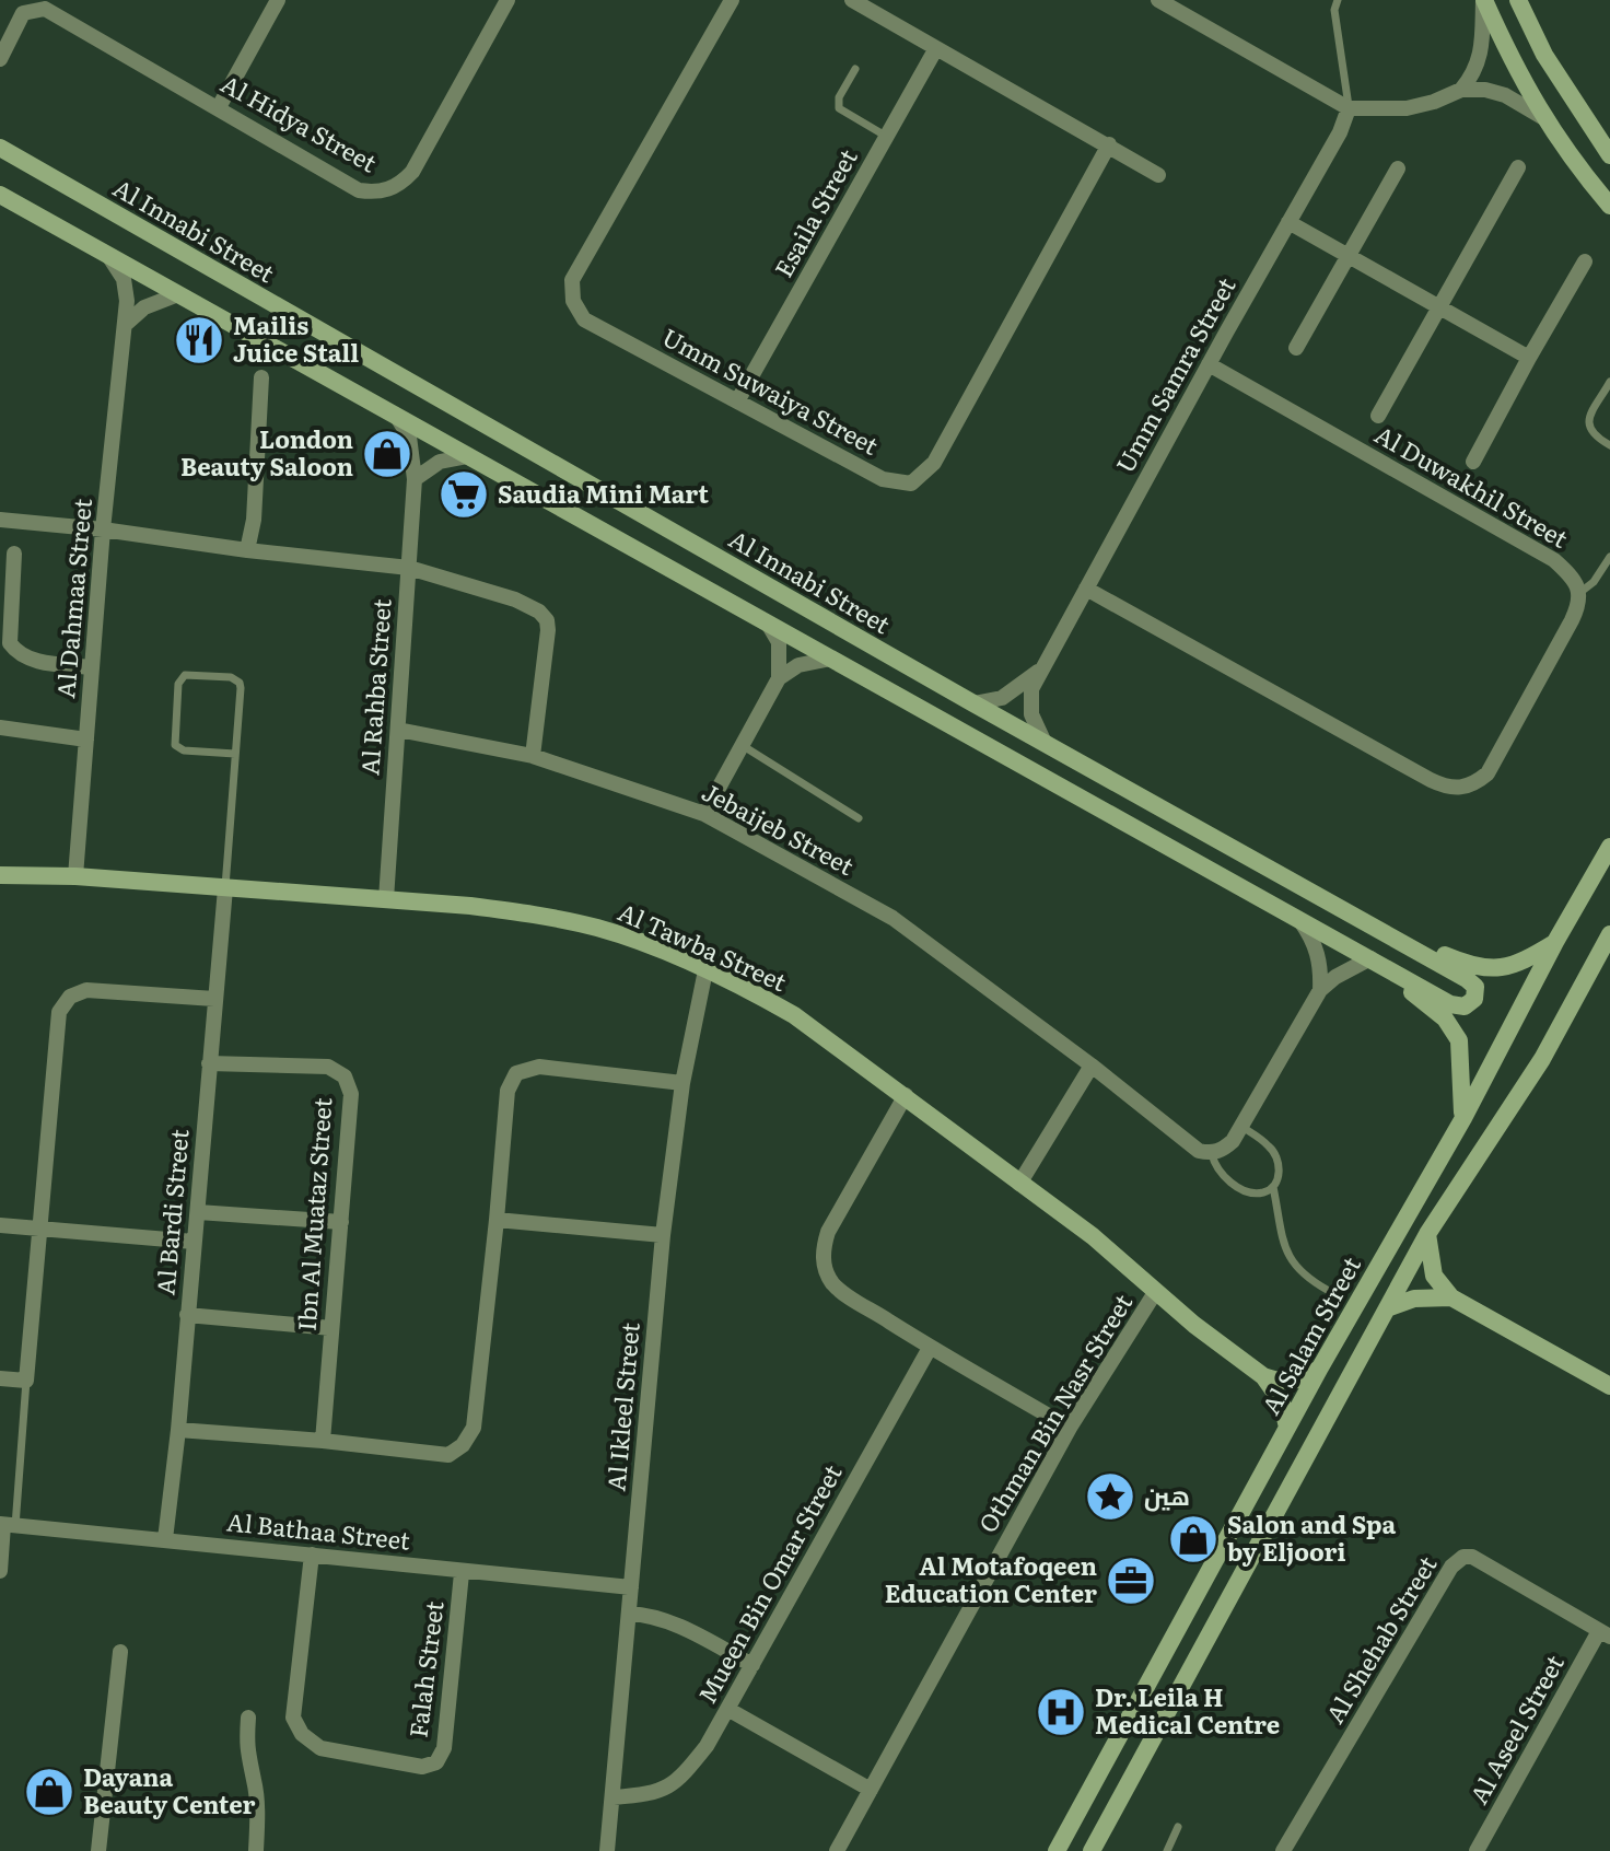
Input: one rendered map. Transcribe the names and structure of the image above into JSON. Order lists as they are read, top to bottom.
{
  "streets": {
    "street": [
      "Al Hidya Street",
      "Esaila Street",
      "Al Innabi Street",
      "Umm Samra Street",
      "Umm Suwaiya Street",
      "Al Duwakhil Street",
      "Al Dahmaa Street",
      "Al Rahba Street",
      "Jebaijeb Street",
      "Al Tawba Street",
      "Al Bardi Street",
      "Ibn Al Muataz Street",
      "Al Salam Street",
      "Al Ikleel Street",
      "Othman Bin Nasr Street",
      "Al Bathaa Street",
      "Mueen Bin Omar Street",
      "Al Shehab Street",
      "Falah Street",
      "Al Aseel Street"
    ]
  },
  "crossings": [
    ["Esaila Street", "Umm Suwaiya Street"],
    ["Al Innabi Street", "Umm Samra Street"],
    ["Umm Samra Street", "Al Duwakhil Street"],
    ["Al Dahmaa Street", "Al Tawba Street"],
    ["Al Rahba Street", "Jebaijeb Street"],
    ["Al Rahba Street", "Al Tawba Street"],
    ["Al Tawba Street", "Al Bardi Street"],
    ["Al Tawba Street", "Al Salam Street"],
    ["Al Tawba Street", "Al Ikleel Street"],
    ["Al Tawba Street", "Othman Bin Nasr Street"],
    ["Al Bardi Street", "Ibn Al Muataz Street"],
    ["Al Bardi Street", "Al Bathaa Street"],
    ["Al Ikleel Street", "Al Bathaa Street"],
    ["Al Ikleel Street", "Mueen Bin Omar Street"],
    ["Al Bathaa Street", "Falah Street"],
    ["Al Shehab Street", "Al Aseel Street"]
  ],
  "places": {
    "restaurant": ["Mailis Juice Stall"],
    "shop": ["London Beauty Saloon", "Salon and Spa by Eljoori", "Dayana Beauty Center"],
    "supermarket": ["Saudia Mini Mart"],
    "place": ["هين"],
    "office": ["Al Motafoqeen Education Center"],
    "hospital": ["Dr. Leila H Medical Centre"]
  }
}
